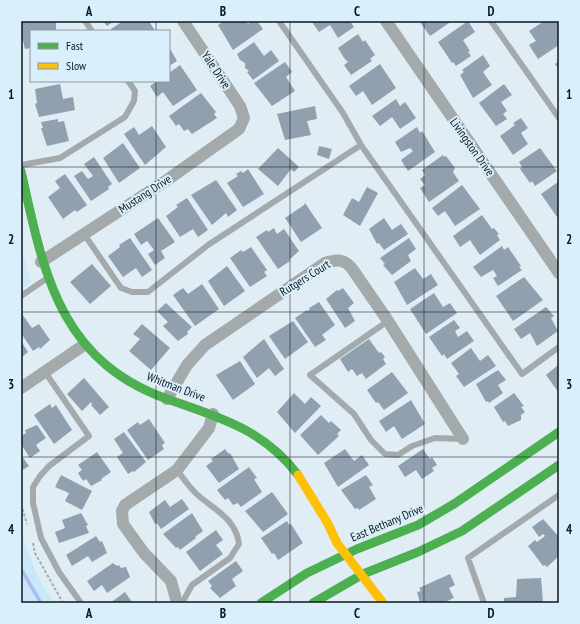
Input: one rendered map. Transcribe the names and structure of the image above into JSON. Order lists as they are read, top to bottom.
{
  "streets": {
    "main road": ["Whitman Drive", "East Bethany Drive"],
    "street": [
      "Yale Drive",
      "Livingston Drive",
      "Mustang Drive",
      "Rutgers Court"
    ]
  },
  "crossings": [
    ["Yale Drive", "Mustang Drive"],
    ["Mustang Drive", "Whitman Drive"],
    ["Rutgers Court", "Whitman Drive"],
    ["Whitman Drive", "East Bethany Drive"]
  ],
  "legend": ["Fast", "Slow"],
  "grid": {
    "columns": [
      "A",
      "B",
      "C",
      "D"
    ],
    "rows": [
      "1",
      "2",
      "3",
      "4"
    ]
  }
}
